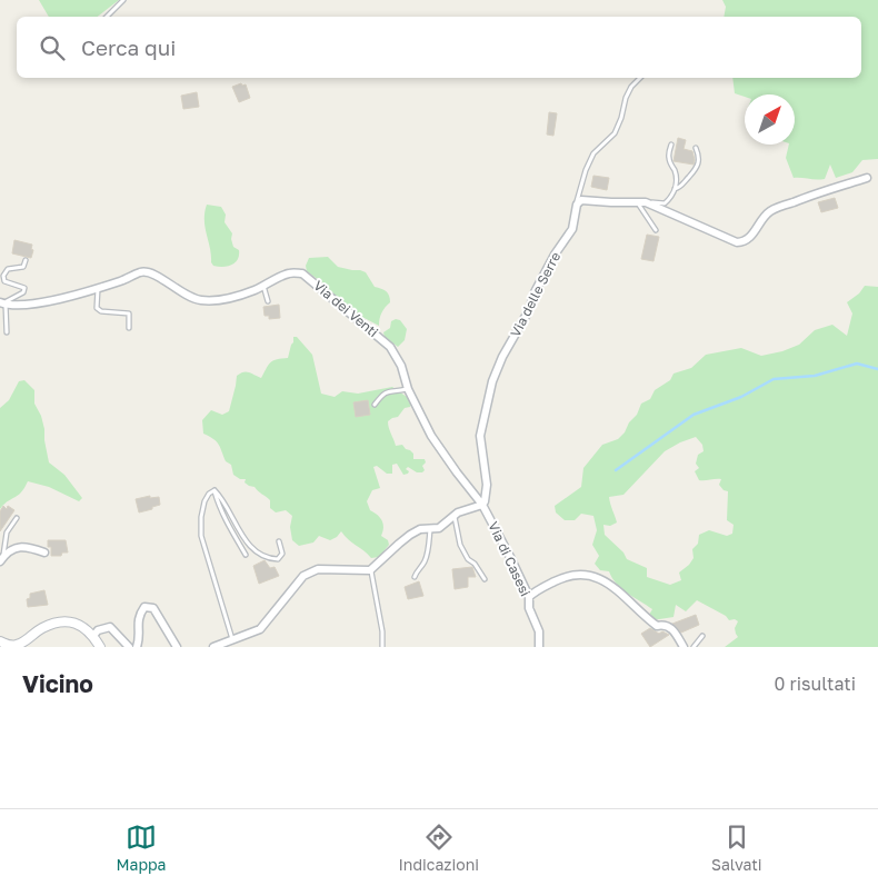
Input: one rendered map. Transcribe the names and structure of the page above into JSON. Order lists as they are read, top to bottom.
{
  "streets": {
    "street": ["Via delle Serre", "Via dei Venti", "Via di Casesi"]
  },
  "crossings": [
    ["Via delle Serre", "Via dei Venti"],
    ["Via delle Serre", "Via di Casesi"],
    ["Via dei Venti", "Via di Casesi"]
  ],
  "north": "top right",
  "page": {
    "search": "Cerca qui",
    "heading": ["Vicino", "0 risultati"],
    "nav": ["Mappa", "Indicazioni", "Salvati"]
  }
}
